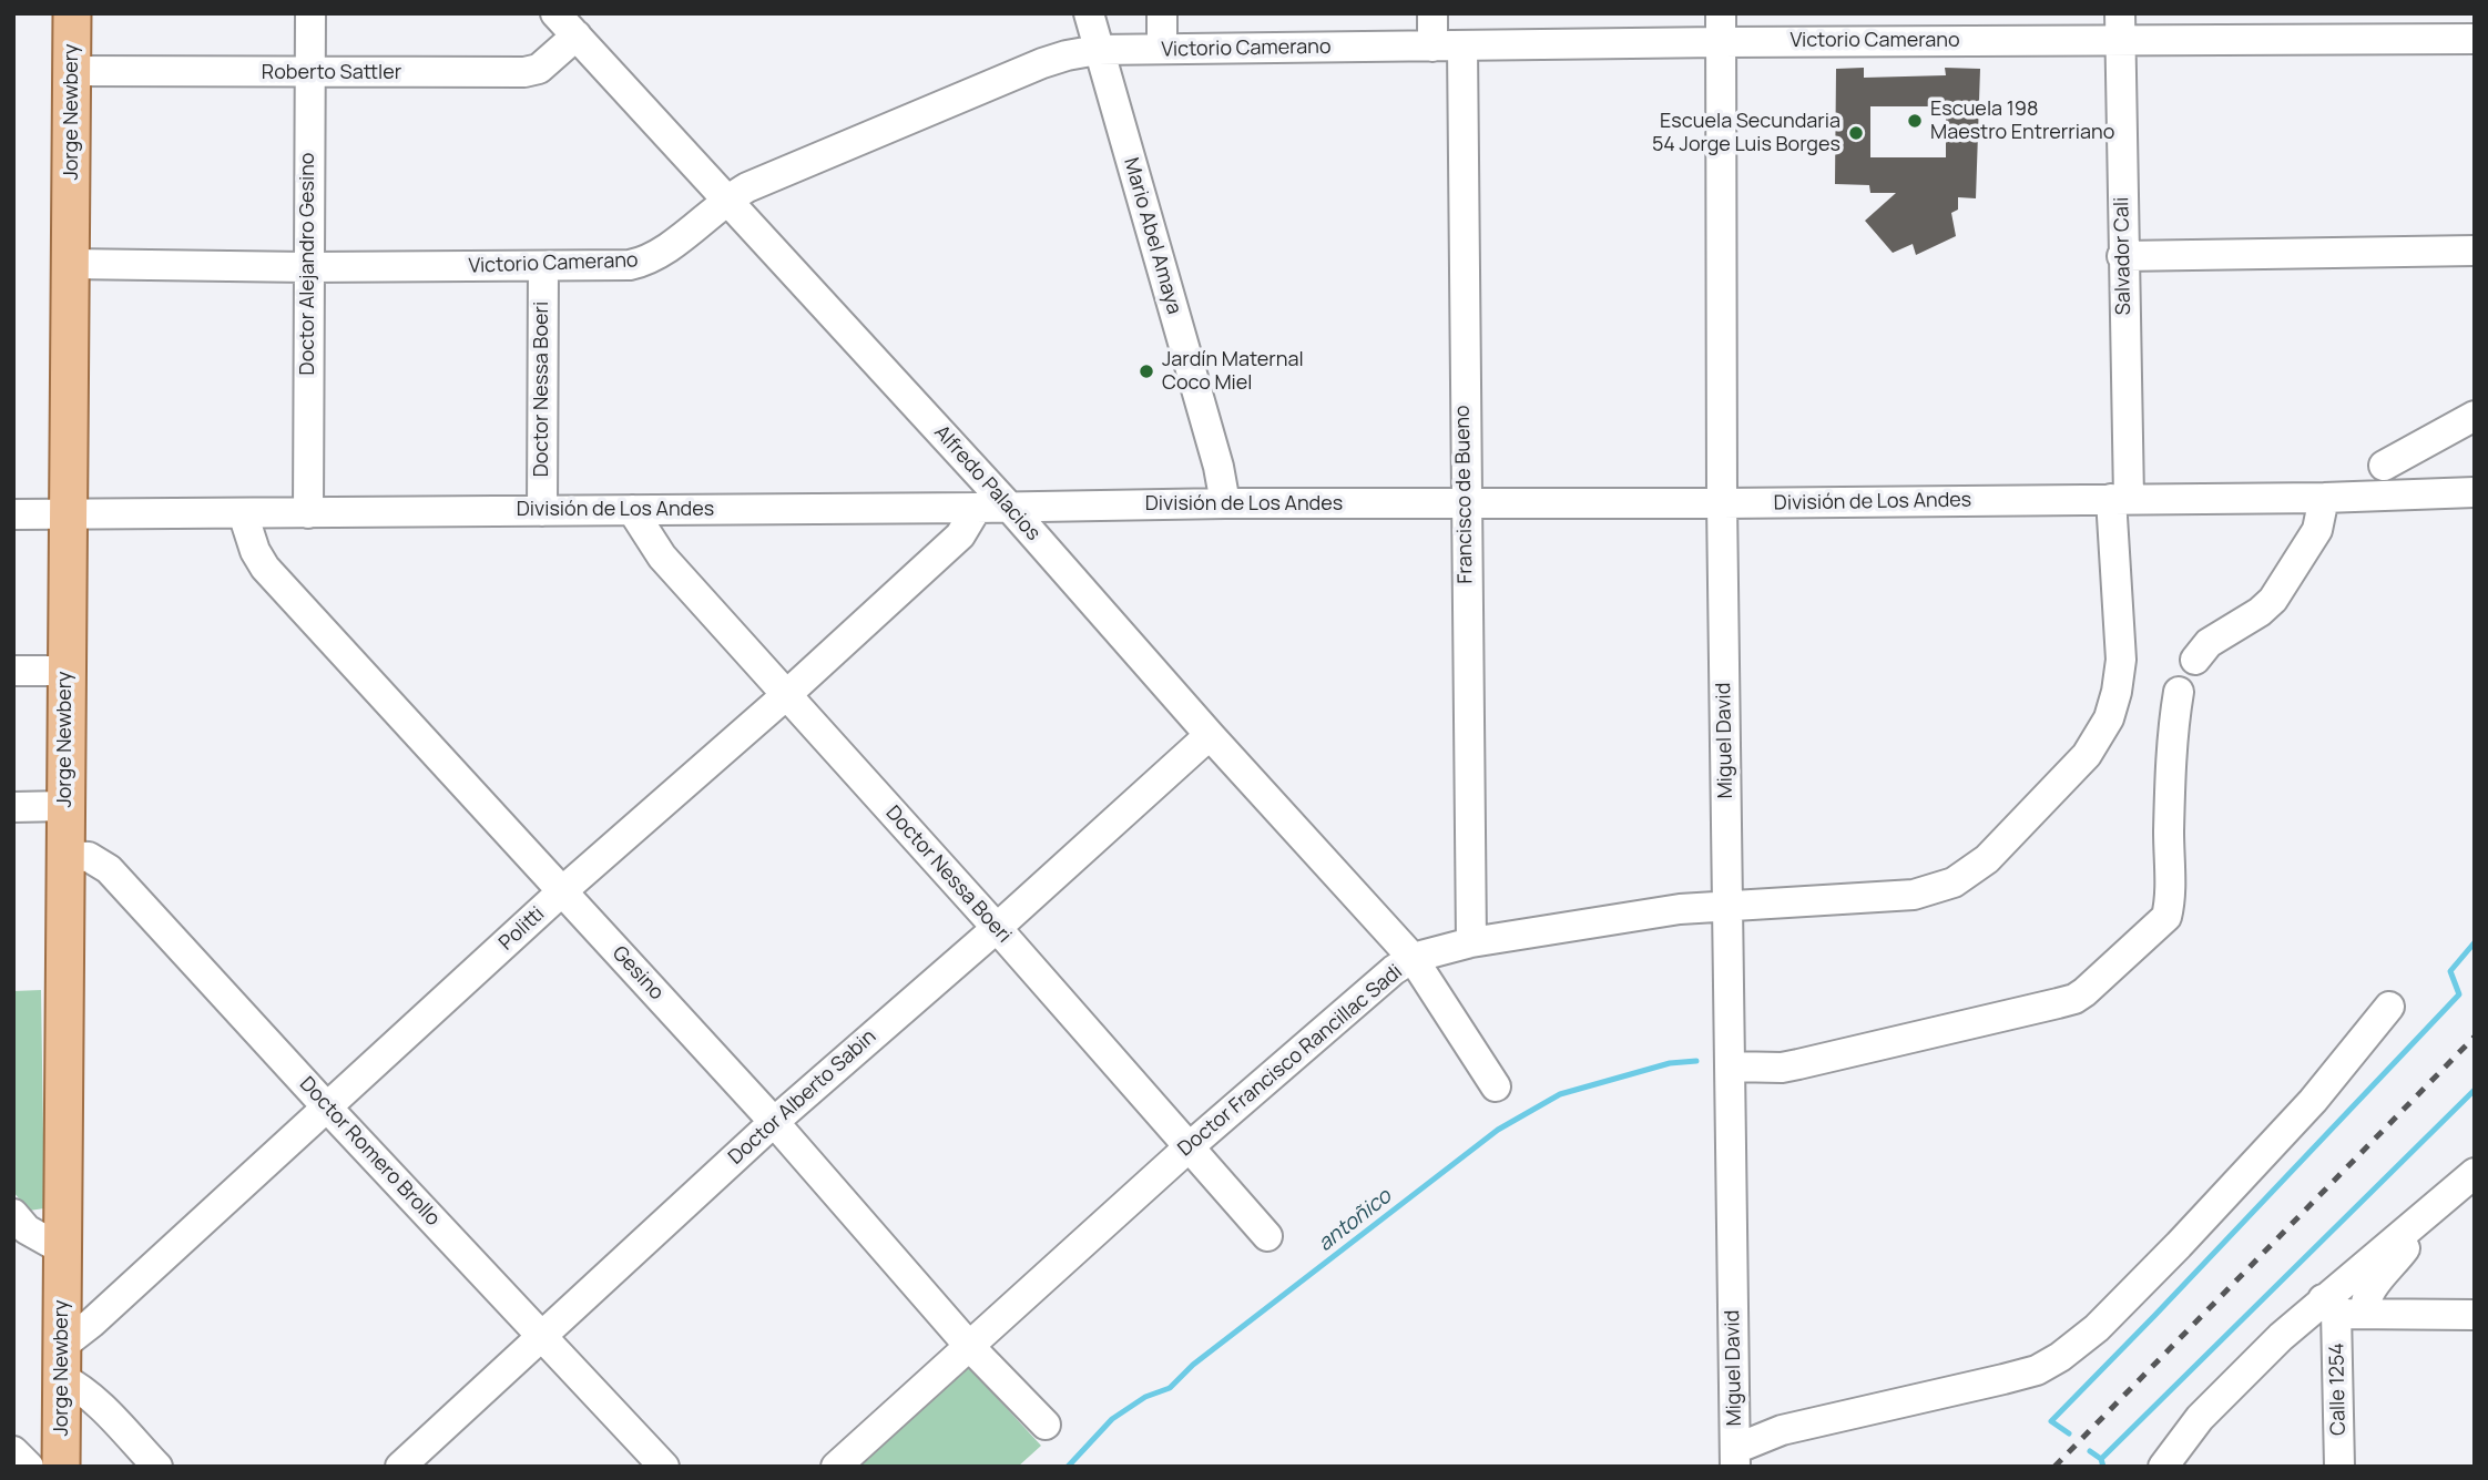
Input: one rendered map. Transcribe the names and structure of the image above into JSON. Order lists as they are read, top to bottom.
{
  "streets": {
    "main road": ["Jorge Newbery"],
    "street": [
      "Victorio Camerano",
      "Roberto Sattler",
      "Mario Abel Amaya",
      "Salvador Cali",
      "Doctor Alejandro Gesino",
      "Doctor Nessa Boeri",
      "Alfredo Palacios",
      "Francisco de Bueno",
      "División de Los Andes",
      "Miguel David",
      "Politti",
      "Gesino",
      "Doctor Francisco Rancillac Sadi",
      "Doctor Alberto Sabin",
      "Doctor Romero Brollo",
      "Calle 1254"
    ]
  },
  "crossings": [
    ["Victorio Camerano", "Jorge Newbery"],
    ["Victorio Camerano", "Mario Abel Amaya"],
    ["Victorio Camerano", "Salvador Cali"],
    ["Victorio Camerano", "Doctor Alejandro Gesino"],
    ["Victorio Camerano", "Doctor Nessa Boeri"],
    ["Victorio Camerano", "Alfredo Palacios"],
    ["Victorio Camerano", "Francisco de Bueno"],
    ["Victorio Camerano", "Miguel David"],
    ["Roberto Sattler", "Jorge Newbery"],
    ["Roberto Sattler", "Doctor Alejandro Gesino"],
    ["Roberto Sattler", "Alfredo Palacios"],
    ["Jorge Newbery", "División de Los Andes"],
    ["Jorge Newbery", "Politti"],
    ["Jorge Newbery", "Doctor Romero Brollo"],
    ["Mario Abel Amaya", "División de Los Andes"],
    ["Salvador Cali", "División de Los Andes"],
    ["Salvador Cali", "Doctor Francisco Rancillac Sadi"],
    ["Doctor Alejandro Gesino", "División de Los Andes"],
    ["Doctor Nessa Boeri", "División de Los Andes"],
    ["Doctor Nessa Boeri", "Politti"],
    ["Doctor Nessa Boeri", "Doctor Francisco Rancillac Sadi"],
    ["Doctor Nessa Boeri", "Doctor Alberto Sabin"],
    ["Alfredo Palacios", "División de Los Andes"],
    ["Alfredo Palacios", "Doctor Francisco Rancillac Sadi"],
    ["Alfredo Palacios", "Doctor Alberto Sabin"],
    ["Francisco de Bueno", "División de Los Andes"],
    ["Francisco de Bueno", "Doctor Francisco Rancillac Sadi"],
    ["División de Los Andes", "Miguel David"],
    ["División de Los Andes", "Politti"],
    ["División de Los Andes", "Gesino"],
    ["Miguel David", "Doctor Francisco Rancillac Sadi"],
    ["Politti", "Gesino"],
    ["Politti", "Doctor Romero Brollo"],
    ["Gesino", "Doctor Francisco Rancillac Sadi"],
    ["Gesino", "Doctor Alberto Sabin"],
    ["Doctor Alberto Sabin", "Doctor Romero Brollo"]
  ],
  "water": ["antoñico"],
  "places": ["Escuela 198 Maestro Entrerriano", "Escuela Secundaria 54 Jorge Luis Borges", "Jardín Maternal Coco Miel"]
}
